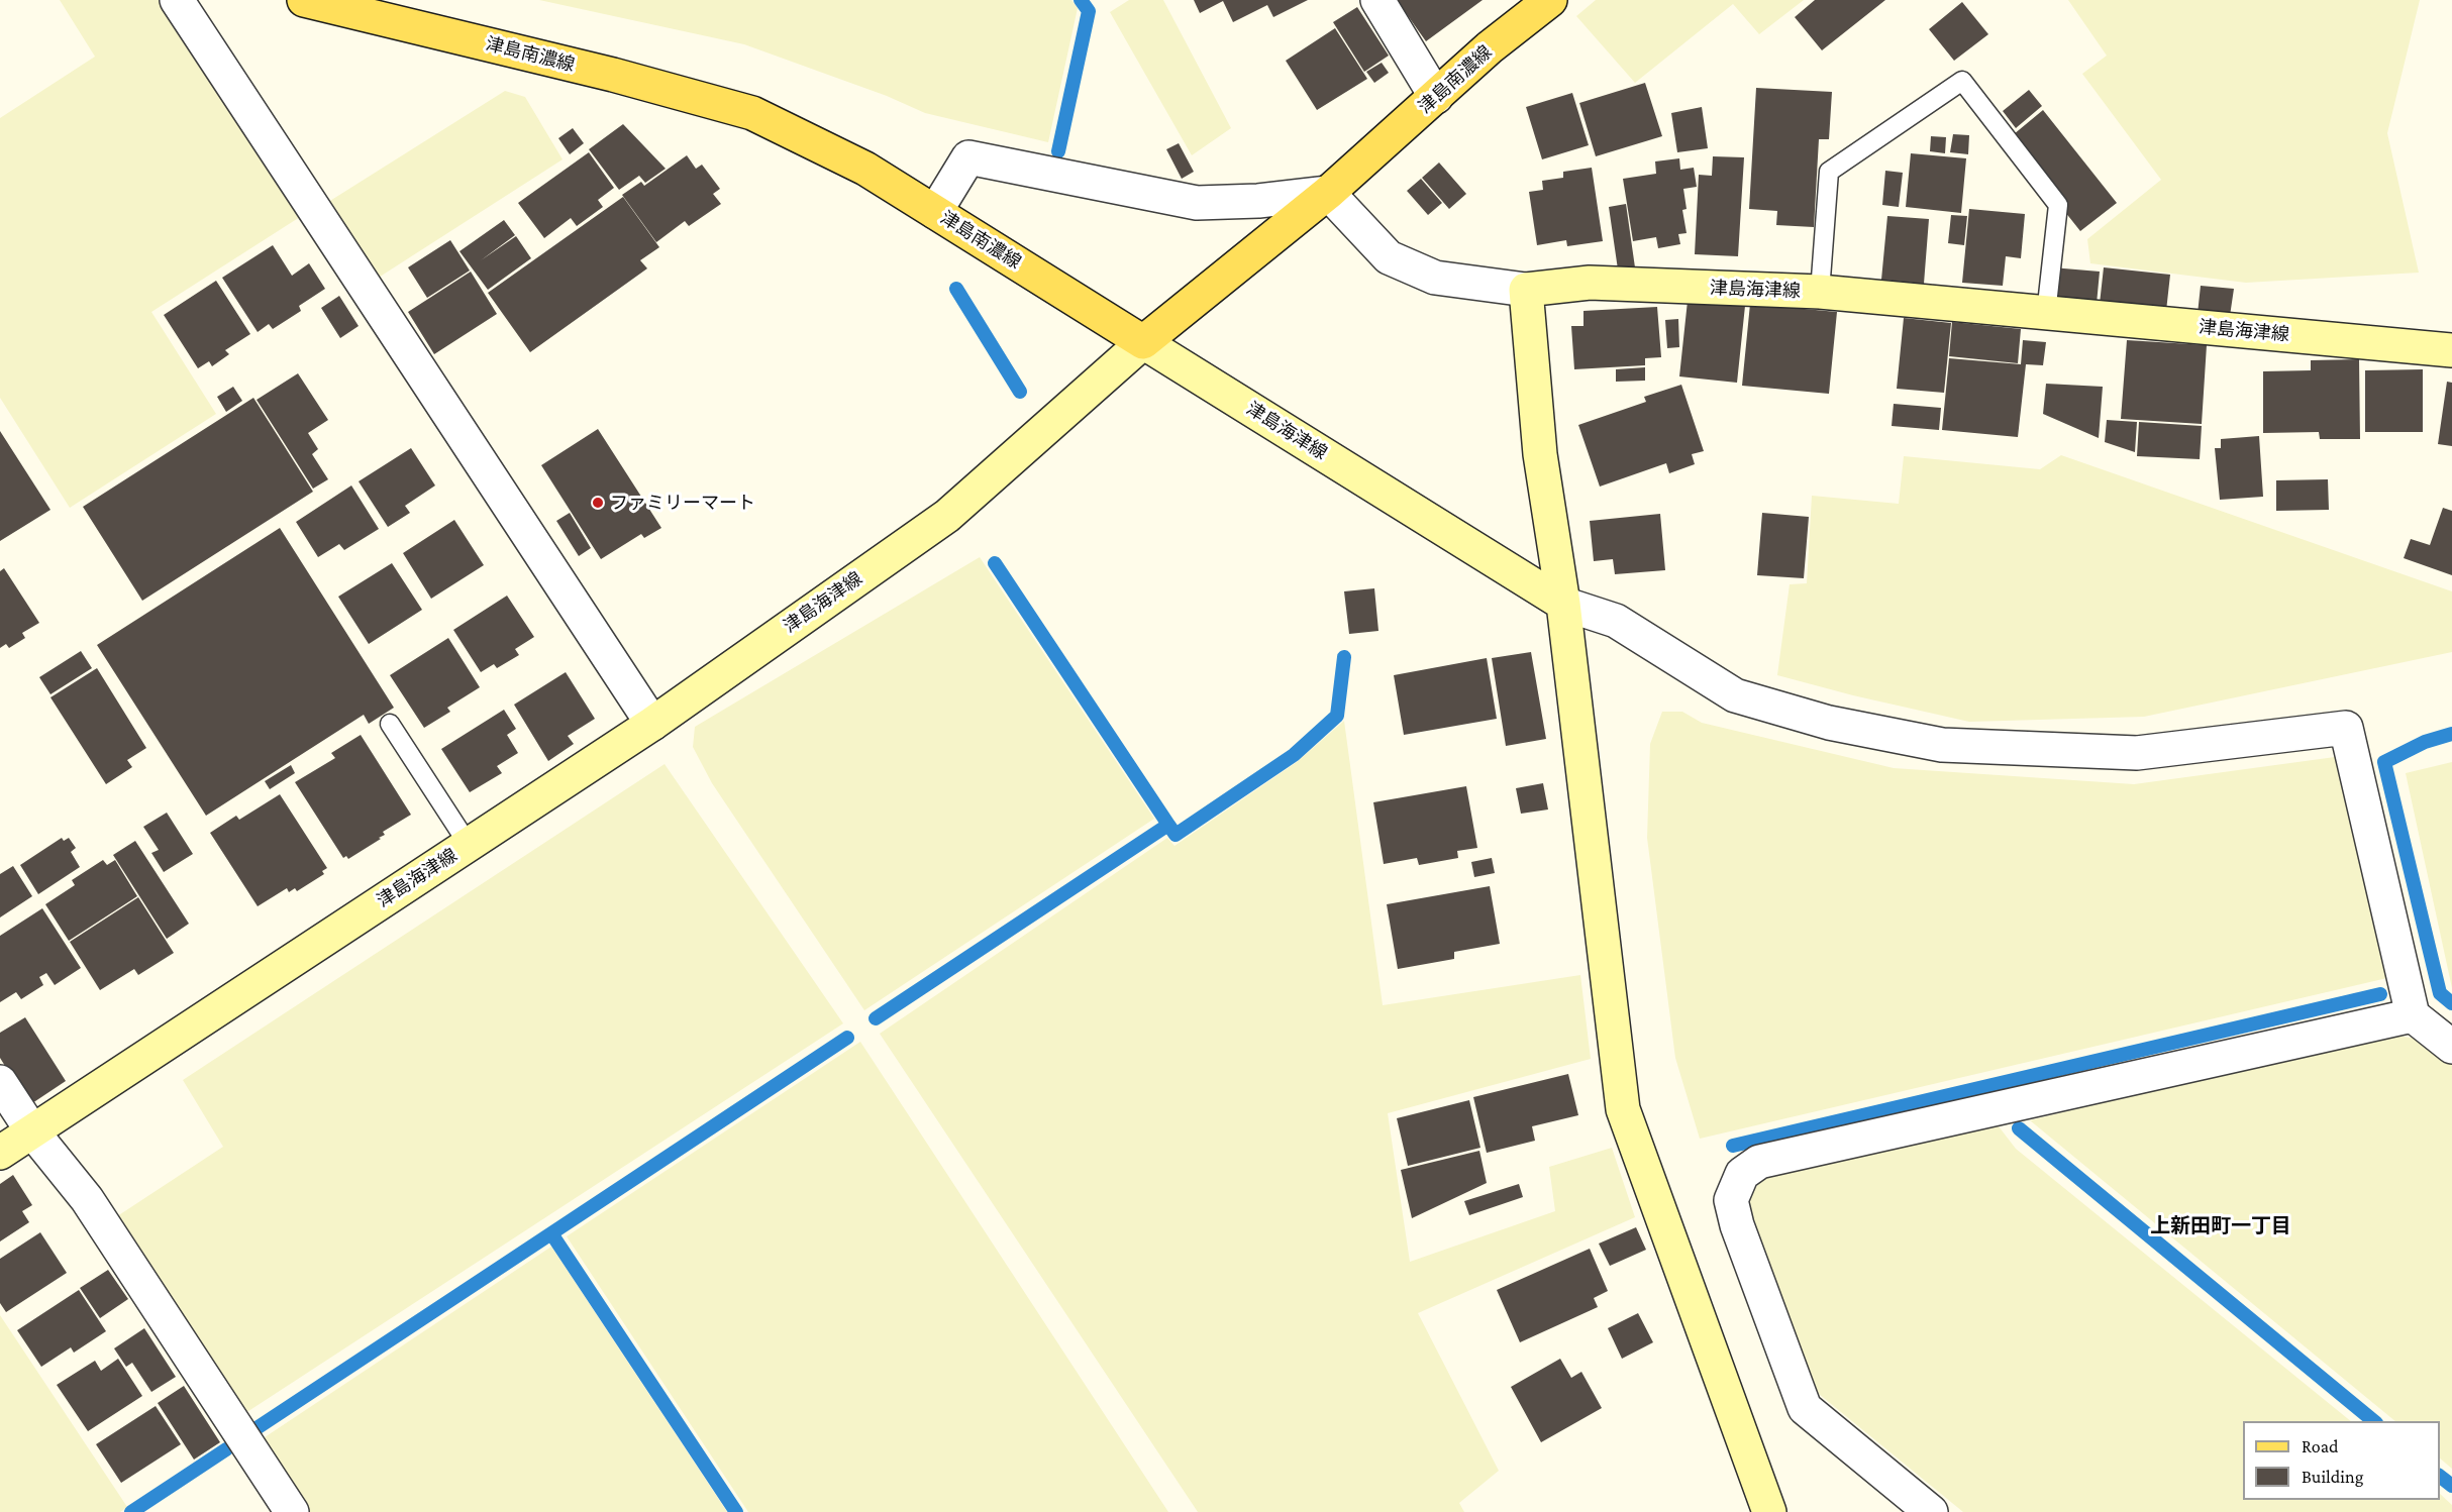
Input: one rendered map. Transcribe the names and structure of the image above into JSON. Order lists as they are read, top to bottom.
{
  "streets": {
    "main road": ["津島南濃線", "津島海津線"]
  },
  "crossings": [
    ["津島南濃線", "津島海津線"]
  ],
  "districts": ["上新田町一丁目"],
  "places": ["ファミリーマート"],
  "legend": ["Road", "Building"]
}
